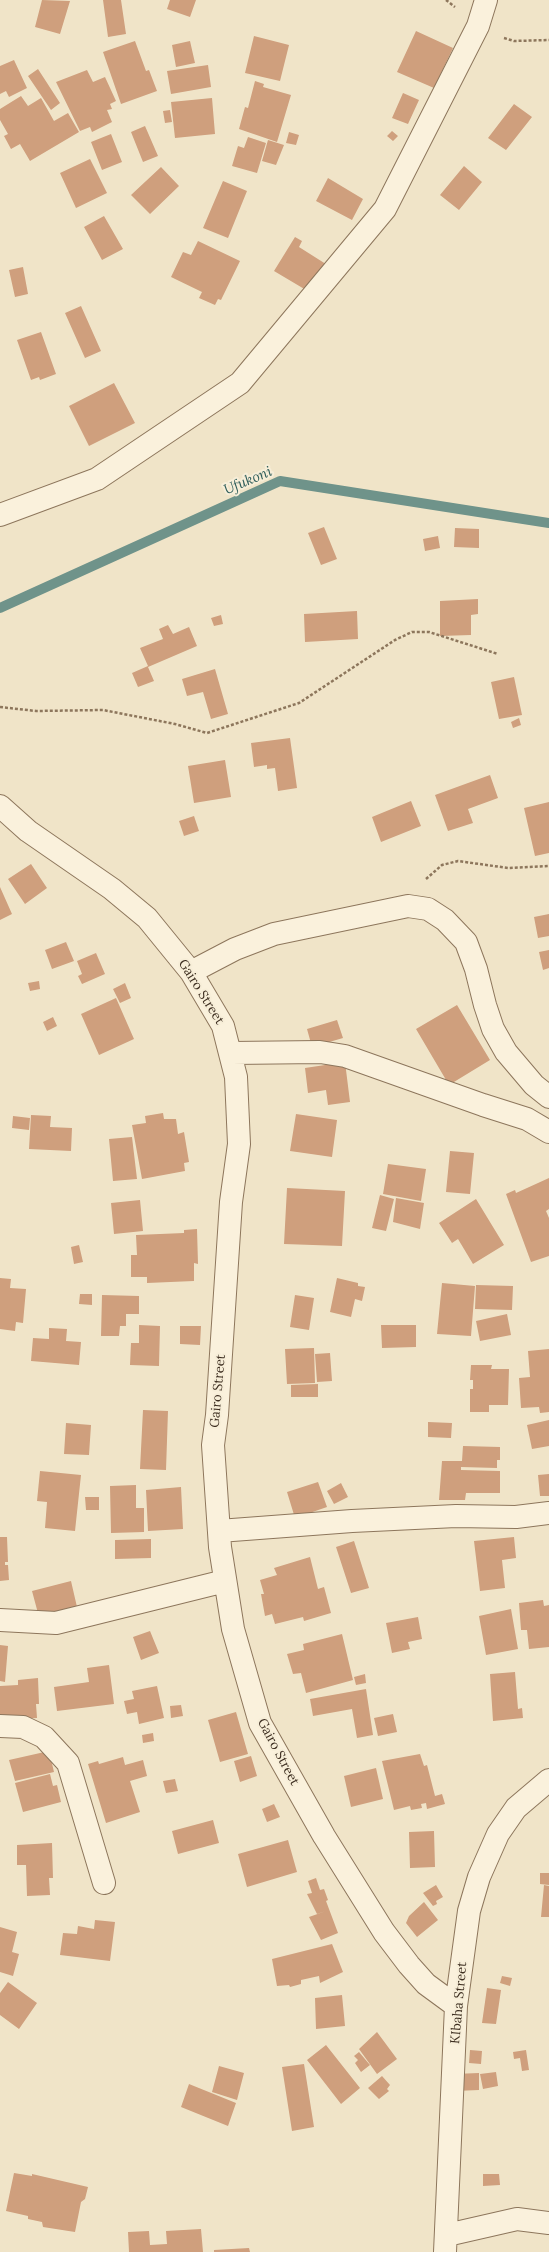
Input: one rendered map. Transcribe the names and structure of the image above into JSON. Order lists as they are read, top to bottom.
{
  "streets": {
    "street": ["Gairo Street", "KIbaha Street"]
  },
  "crossings": [
    ["Gairo Street", "KIbaha Street"]
  ],
  "water": ["Ufukoni"]
}
